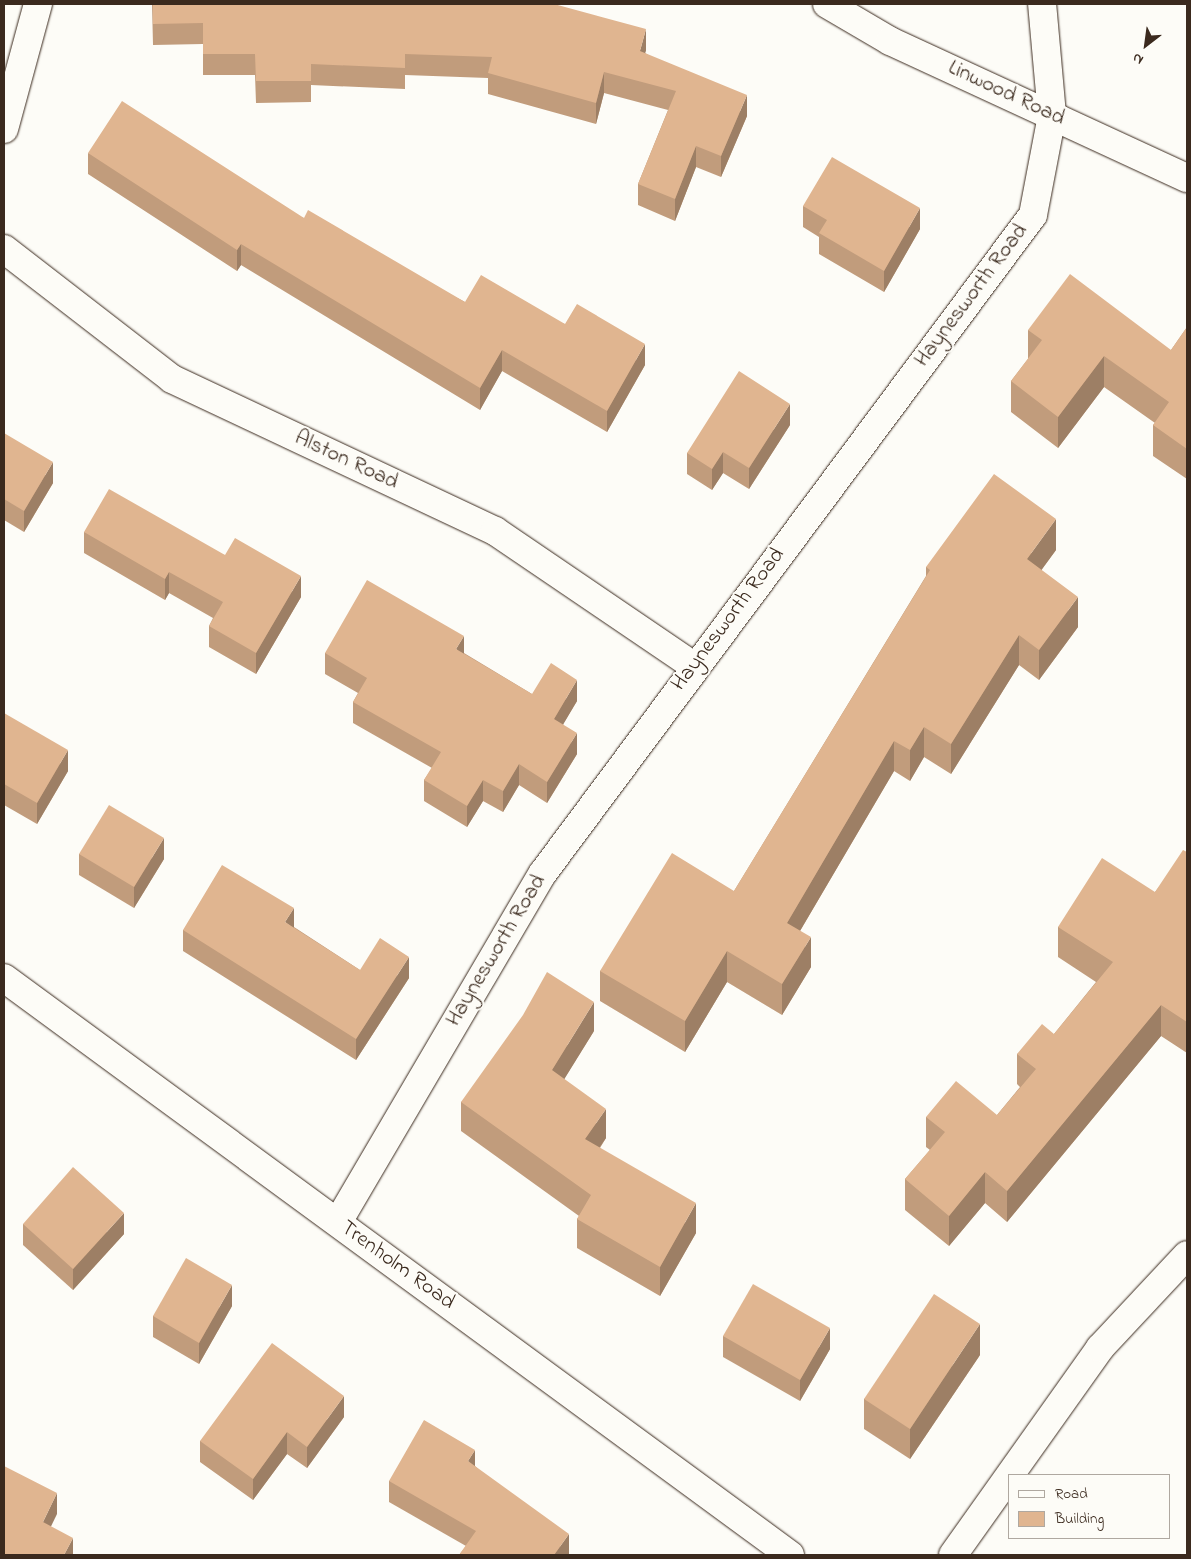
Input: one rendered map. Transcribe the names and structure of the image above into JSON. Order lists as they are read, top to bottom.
{
  "streets": {
    "street": [
      "Linwood Road",
      "Haynesworth Road",
      "Alston Road",
      "Trenholm Road"
    ]
  },
  "crossings": [
    ["Linwood Road", "Haynesworth Road"],
    ["Haynesworth Road", "Alston Road"],
    ["Haynesworth Road", "Trenholm Road"]
  ],
  "legend": ["Road", "Building"],
  "north": "bottom left"
}
